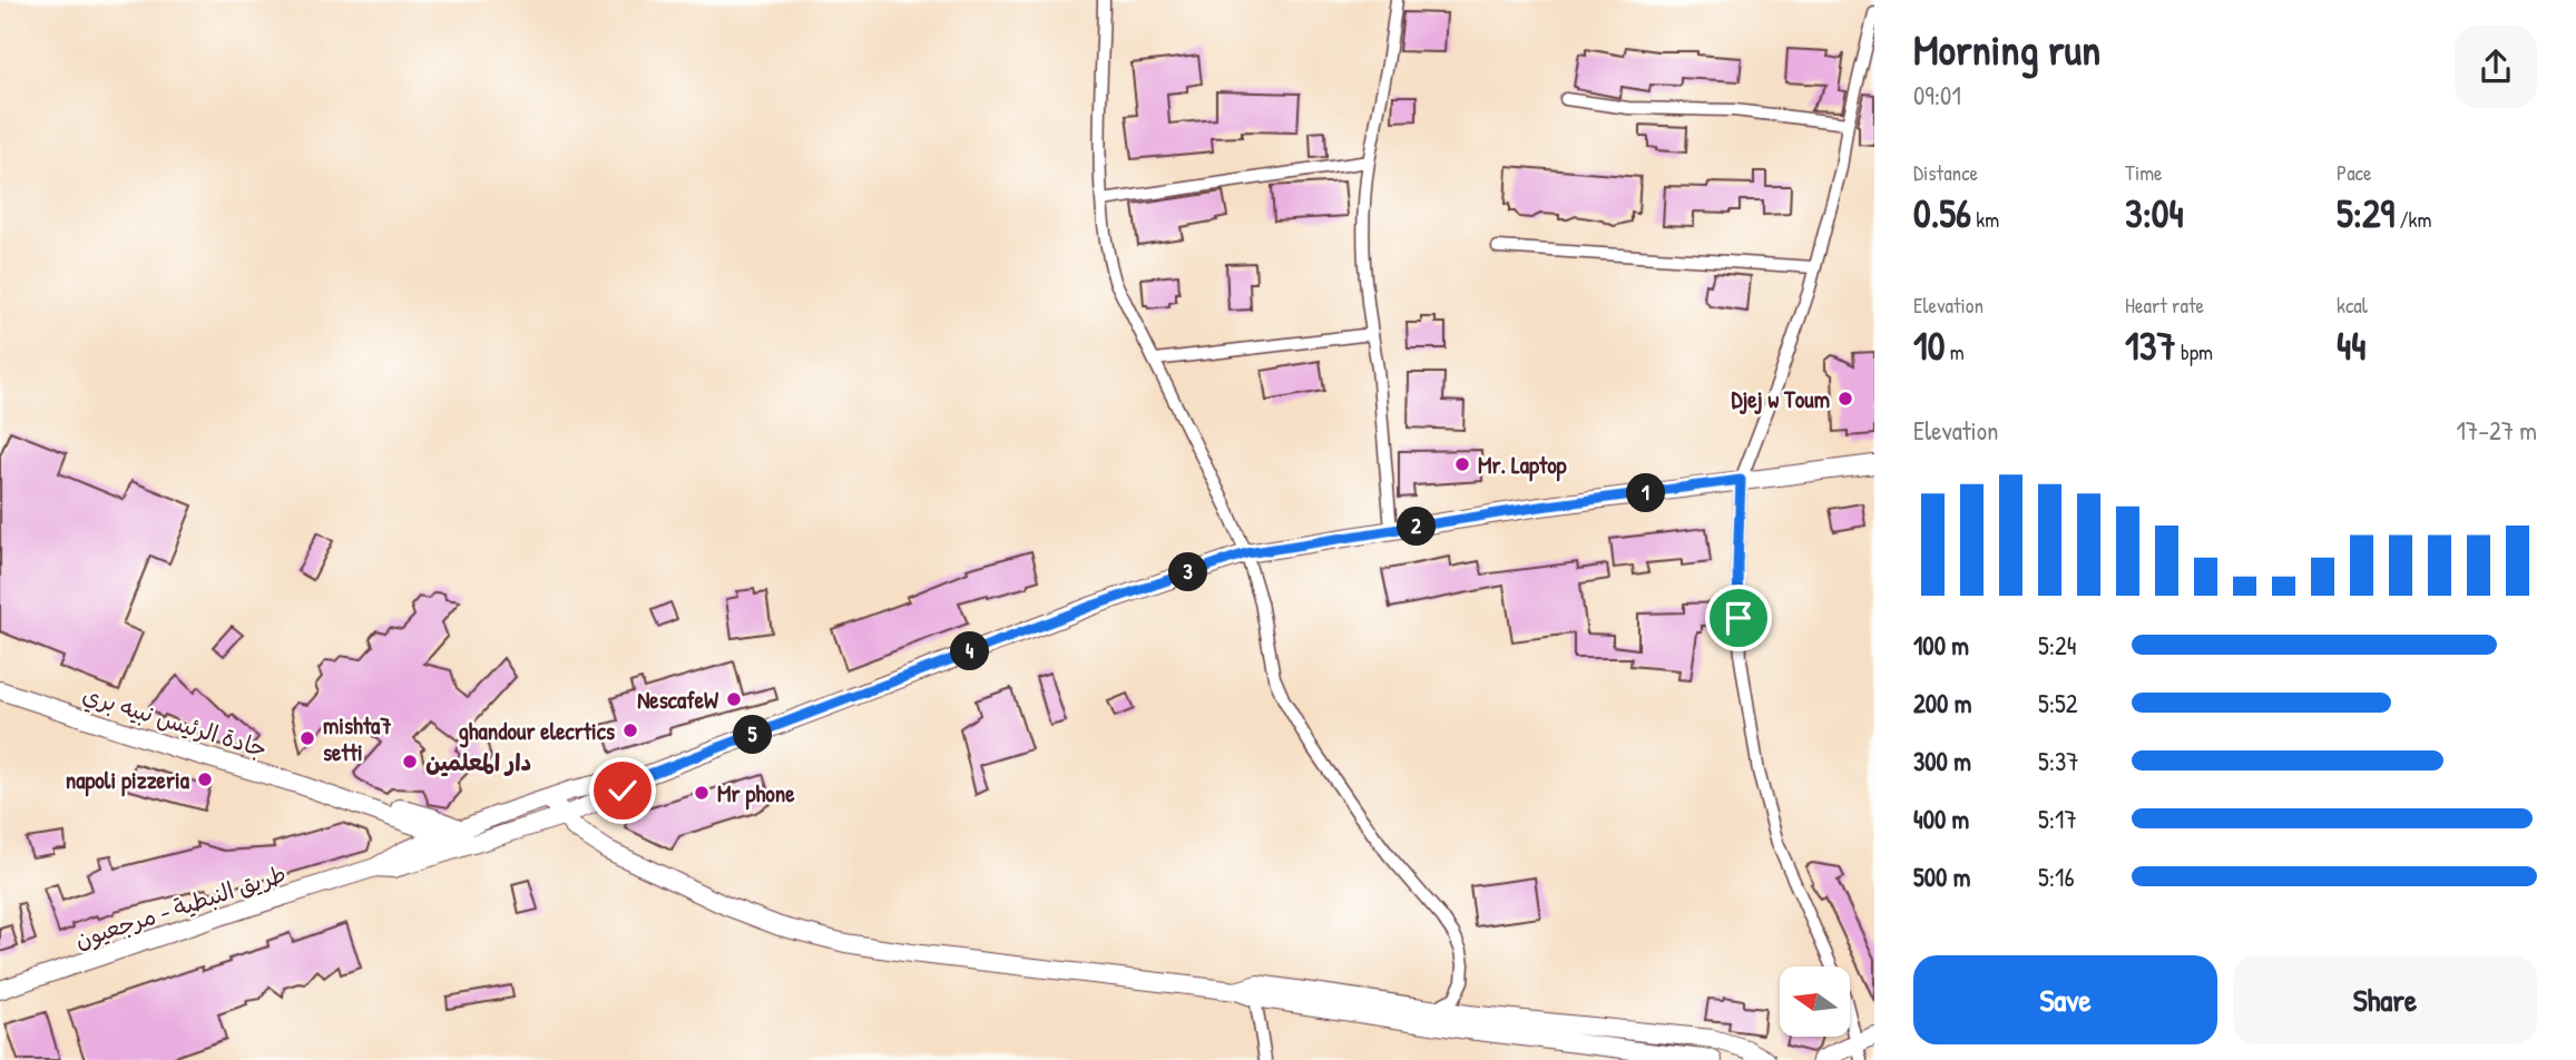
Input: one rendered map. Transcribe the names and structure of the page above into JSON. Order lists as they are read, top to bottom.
{
  "streets": {
    "main road": ["جادة الرئيس نبيه بري", "طريق النبطية - مرجعيون"]
  },
  "crossings": [
    ["جادة الرئيس نبيه بري", "طريق النبطية - مرجعيون"]
  ],
  "places": [
    "Djej w Toum",
    "Mr. Laptop",
    "NescafeW",
    "ghandour elecrtics",
    "mishta7 setti",
    "دار المعلمين",
    "napoli pizzeria",
    "Mr phone"
  ],
  "north": "left",
  "page": {
    "heading": ["Morning run", "09:01"],
    "stats": [
      ["Distance", "0.56 km"],
      ["Time", "3:04"],
      ["Pace", "5:29 /km"],
      ["Elevation", "10 m"],
      ["Heart rate", "137 bpm"],
      ["kcal", "44"]
    ],
    "chart": ["Elevation", "17–27 m"],
    "pins": [
      "1",
      "2",
      "3",
      "4",
      "5"
    ],
    "list": [
      {
        "name": "100 m",
        "note": "5:24"
      },
      {
        "name": "200 m",
        "note": "5:52"
      },
      {
        "name": "300 m",
        "note": "5:37"
      },
      {
        "name": "400 m",
        "note": "5:17"
      },
      {
        "name": "500 m",
        "note": "5:16"
      }
    ],
    "buttons": ["Save", "Share"]
  }
}
